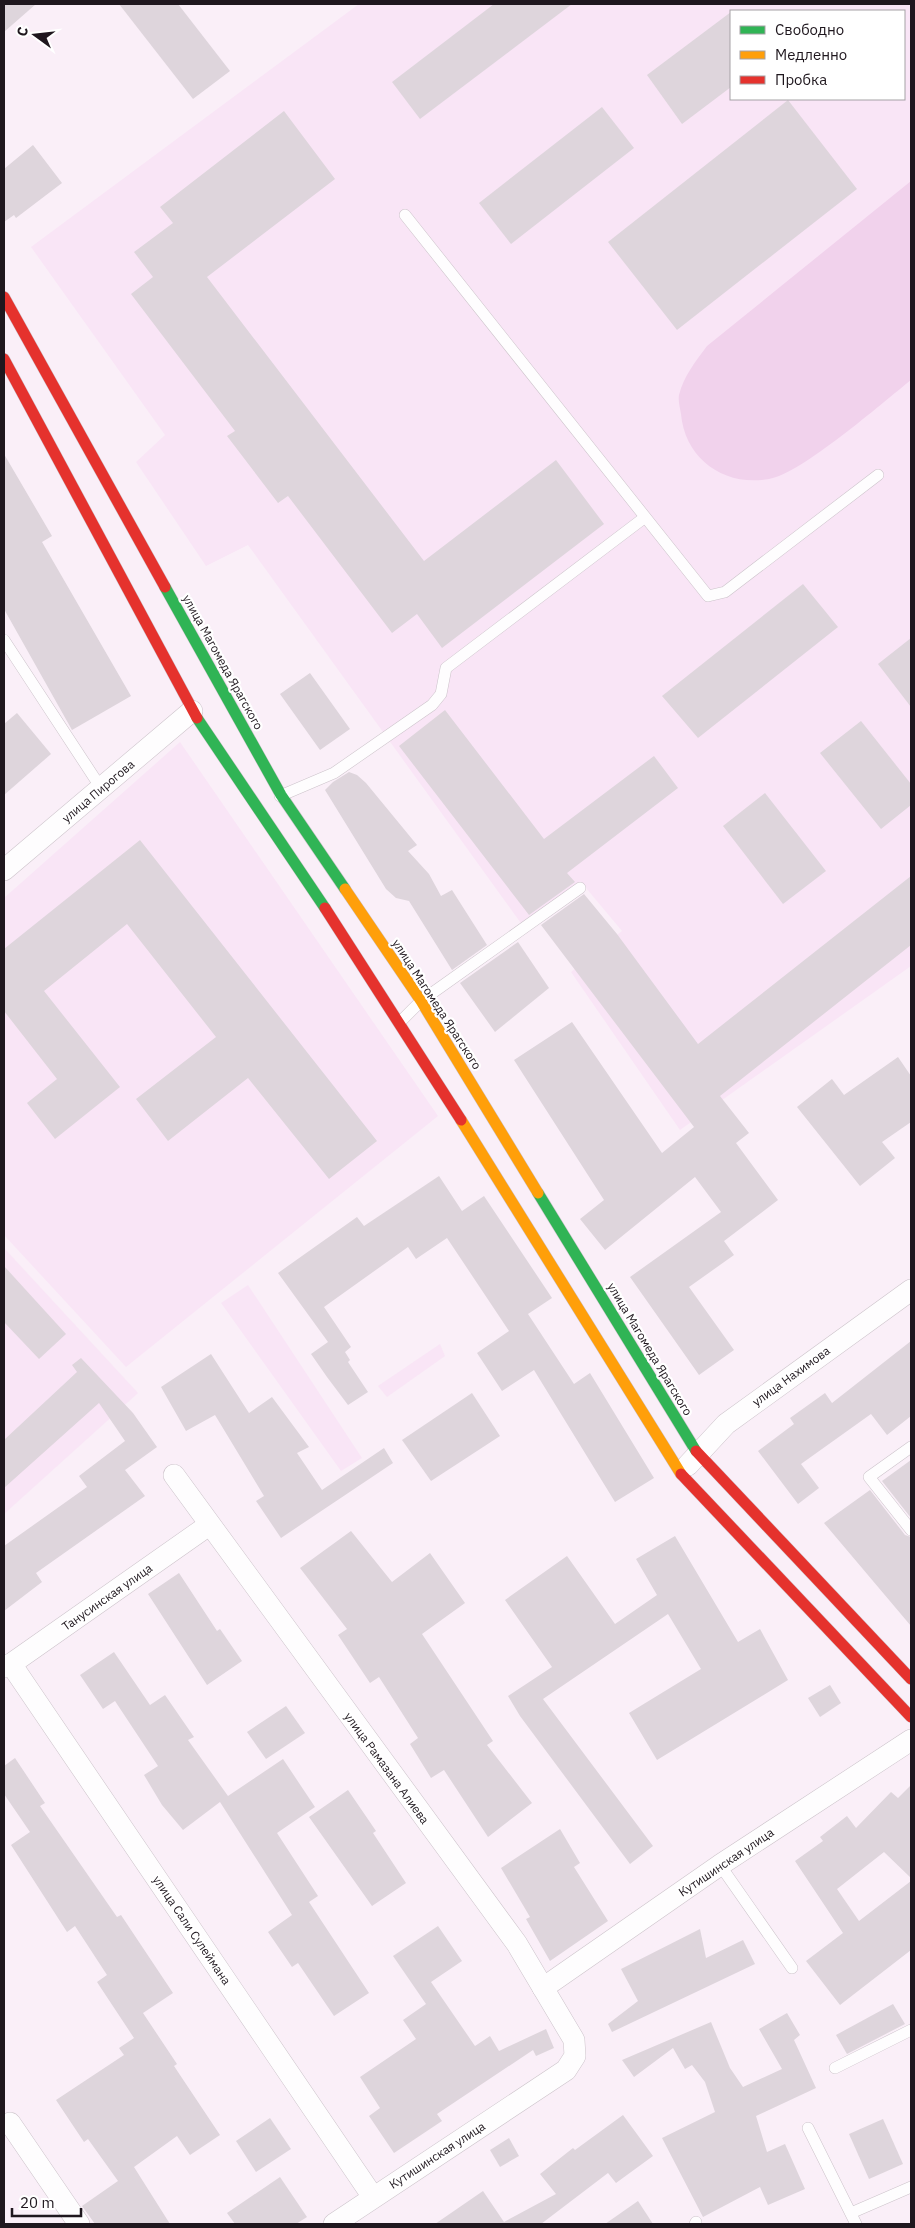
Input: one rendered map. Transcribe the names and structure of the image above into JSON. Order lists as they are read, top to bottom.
{
  "streets": {
    "main road": ["улица Магомеда Ярагского"],
    "street": [
      "улица Пирогова",
      "улица Нахимова",
      "Танусинская улица",
      "улица Рамазана Алиева",
      "Кутишинская улица",
      "улица Сали Сулеймана"
    ]
  },
  "crossings": [
    ["улица Магомеда Ярагского", "улица Нахимова"],
    ["Танусинская улица", "улица Рамазана Алиева"],
    ["Танусинская улица", "улица Сали Сулеймана"],
    ["улица Рамазана Алиева", "Кутишинская улица"],
    ["Кутишинская улица", "улица Сали Сулеймана"]
  ],
  "legend": ["Свободно", "Медленно", "Пробка"],
  "scale_bar": "20 m",
  "north": "left"
}
